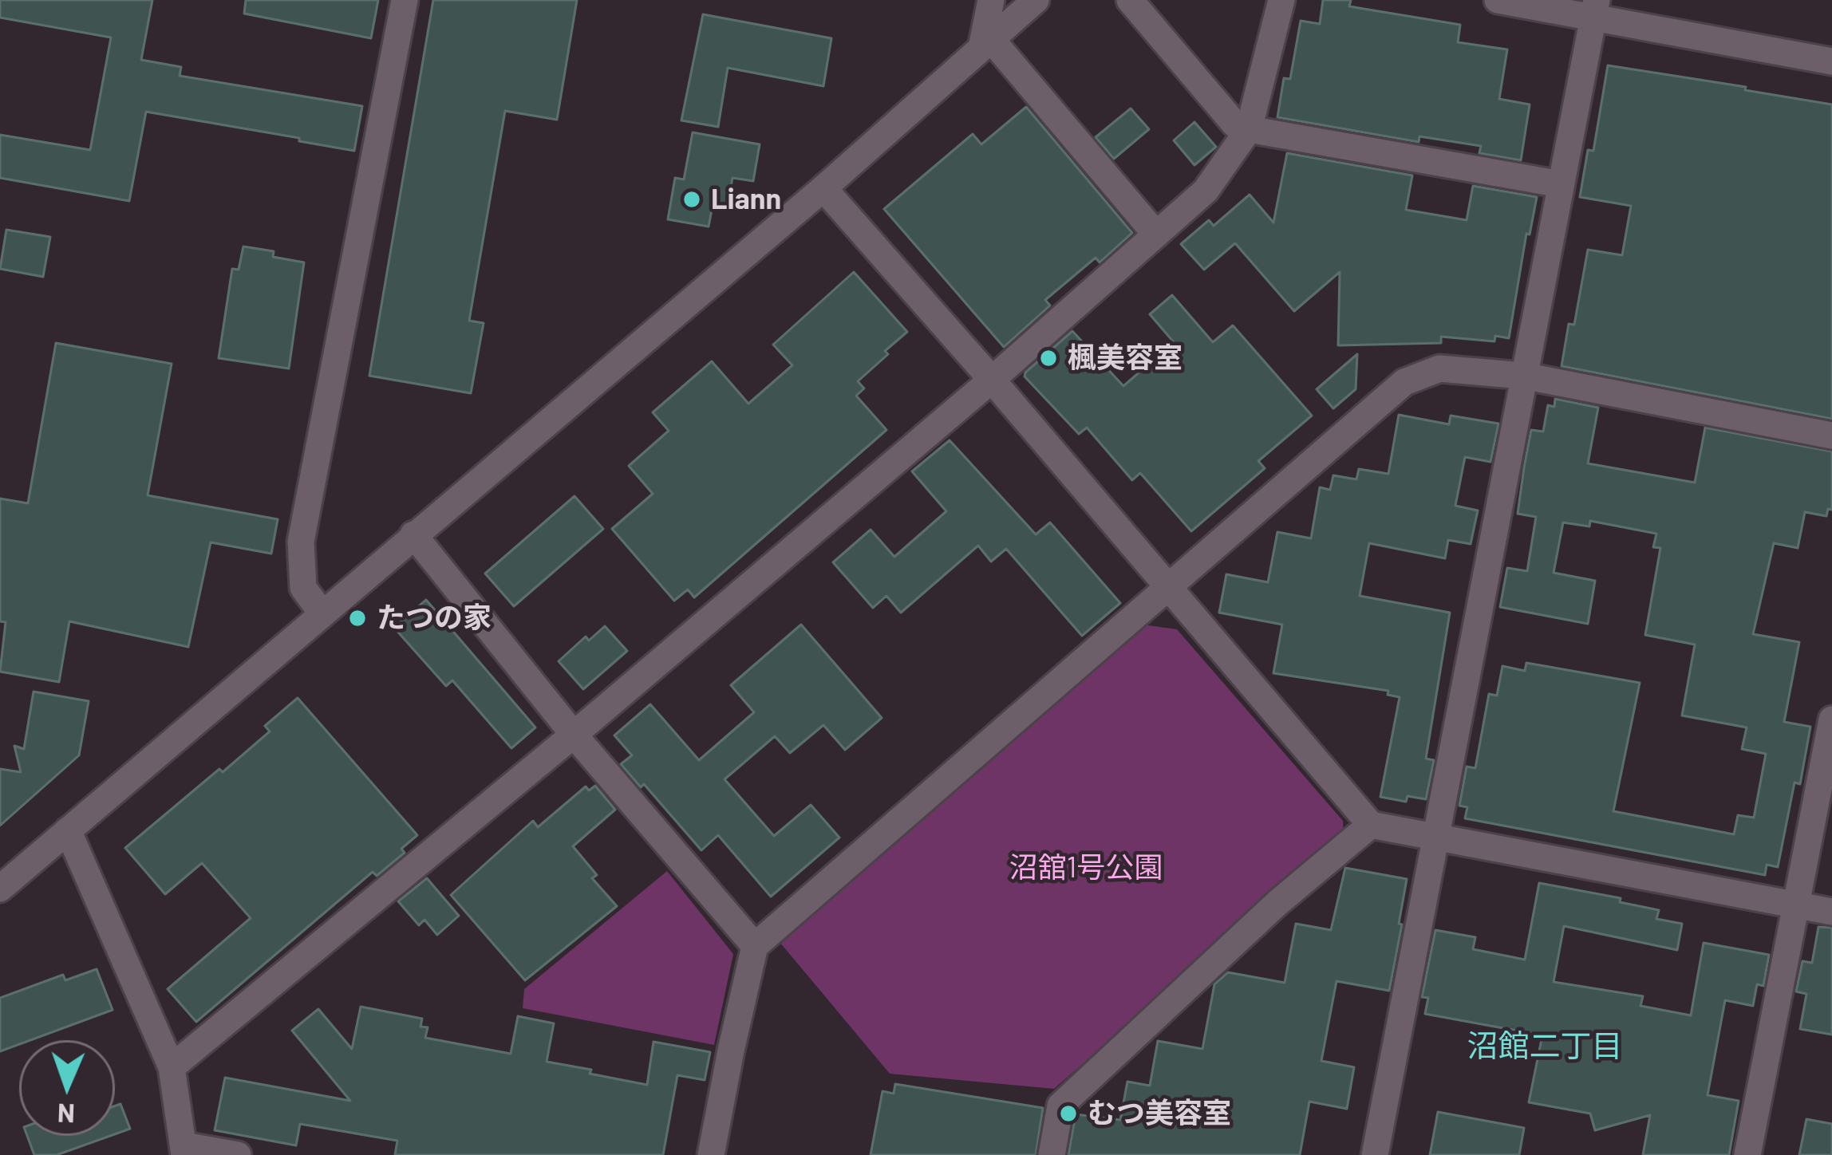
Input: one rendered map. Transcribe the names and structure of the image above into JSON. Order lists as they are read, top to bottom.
{
  "districts": ["沼館二丁目"],
  "parks": ["沼舘1号公園"],
  "places": [
    "Liann",
    "楓美容室",
    "たつの家",
    "むつ美容室"
  ],
  "north": "bottom"
}
